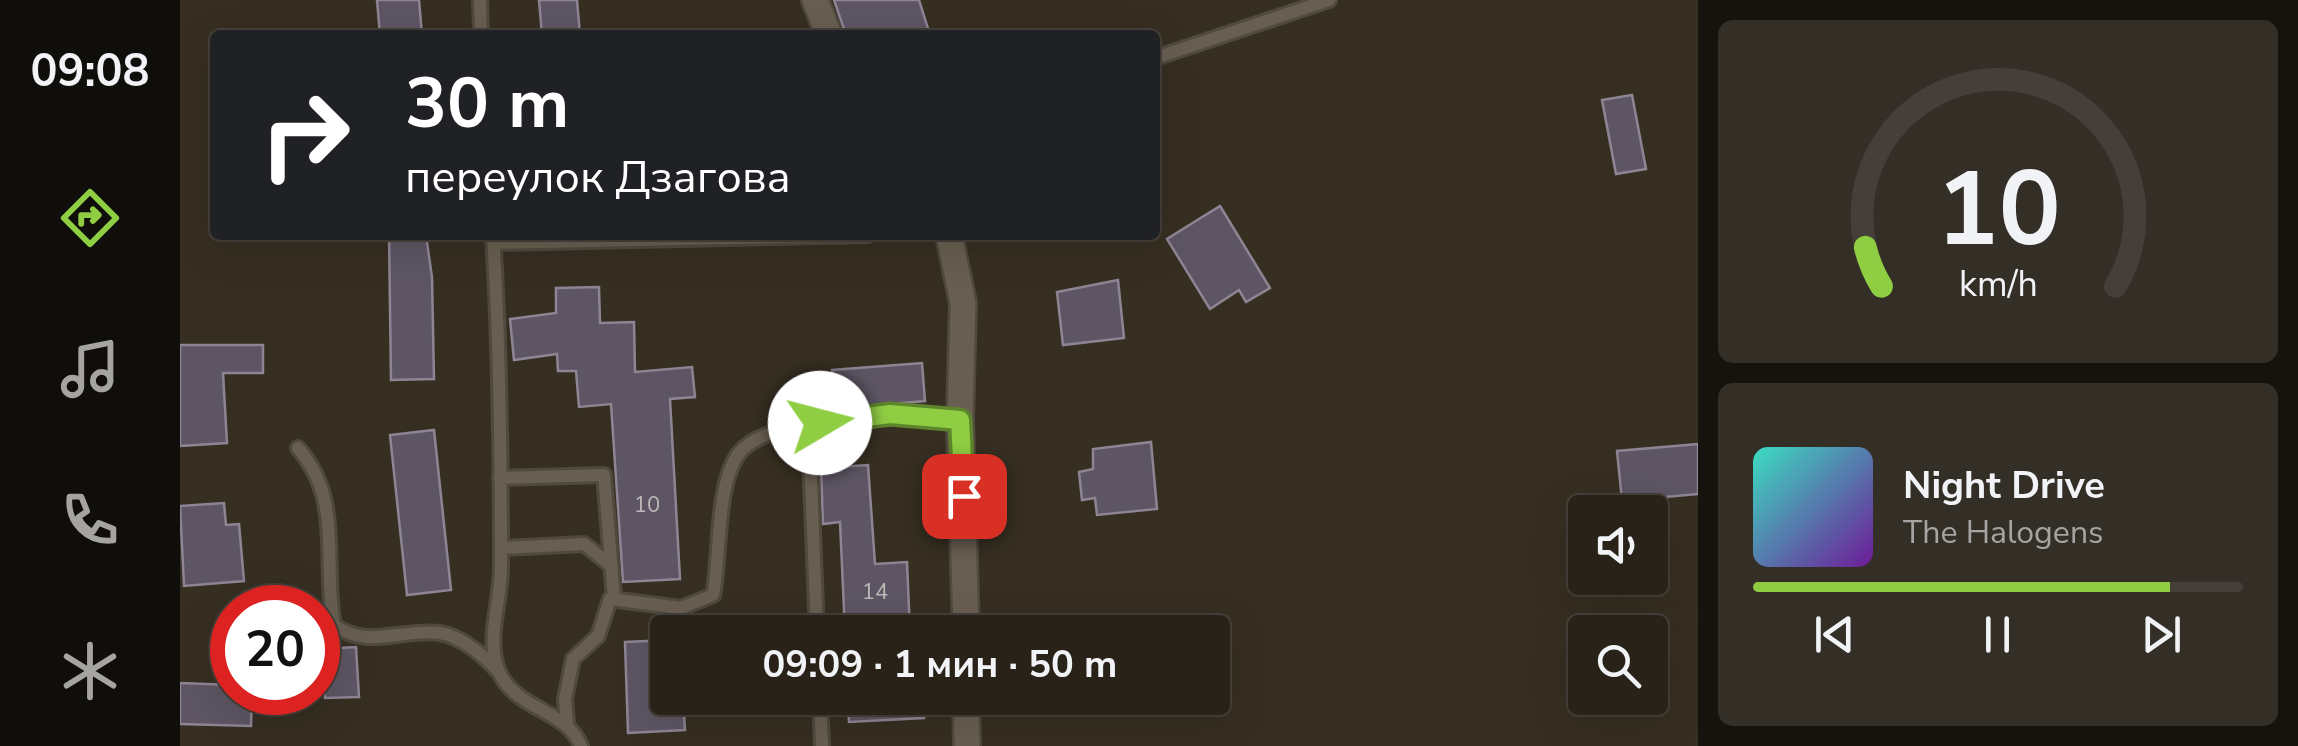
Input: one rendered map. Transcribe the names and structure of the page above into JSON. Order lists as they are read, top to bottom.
{
  "house_numbers": ["10", "14"],
  "page": {
    "tabs": "09:08",
    "turn": ["30 m", "переулок Дзагова"],
    "song": ["Night Drive", "The Halogens"],
    "limit": "20",
    "trip": "09:09 · 1 мин · 50 m",
    "gauge": ["10", "km/h"]
  }
}
